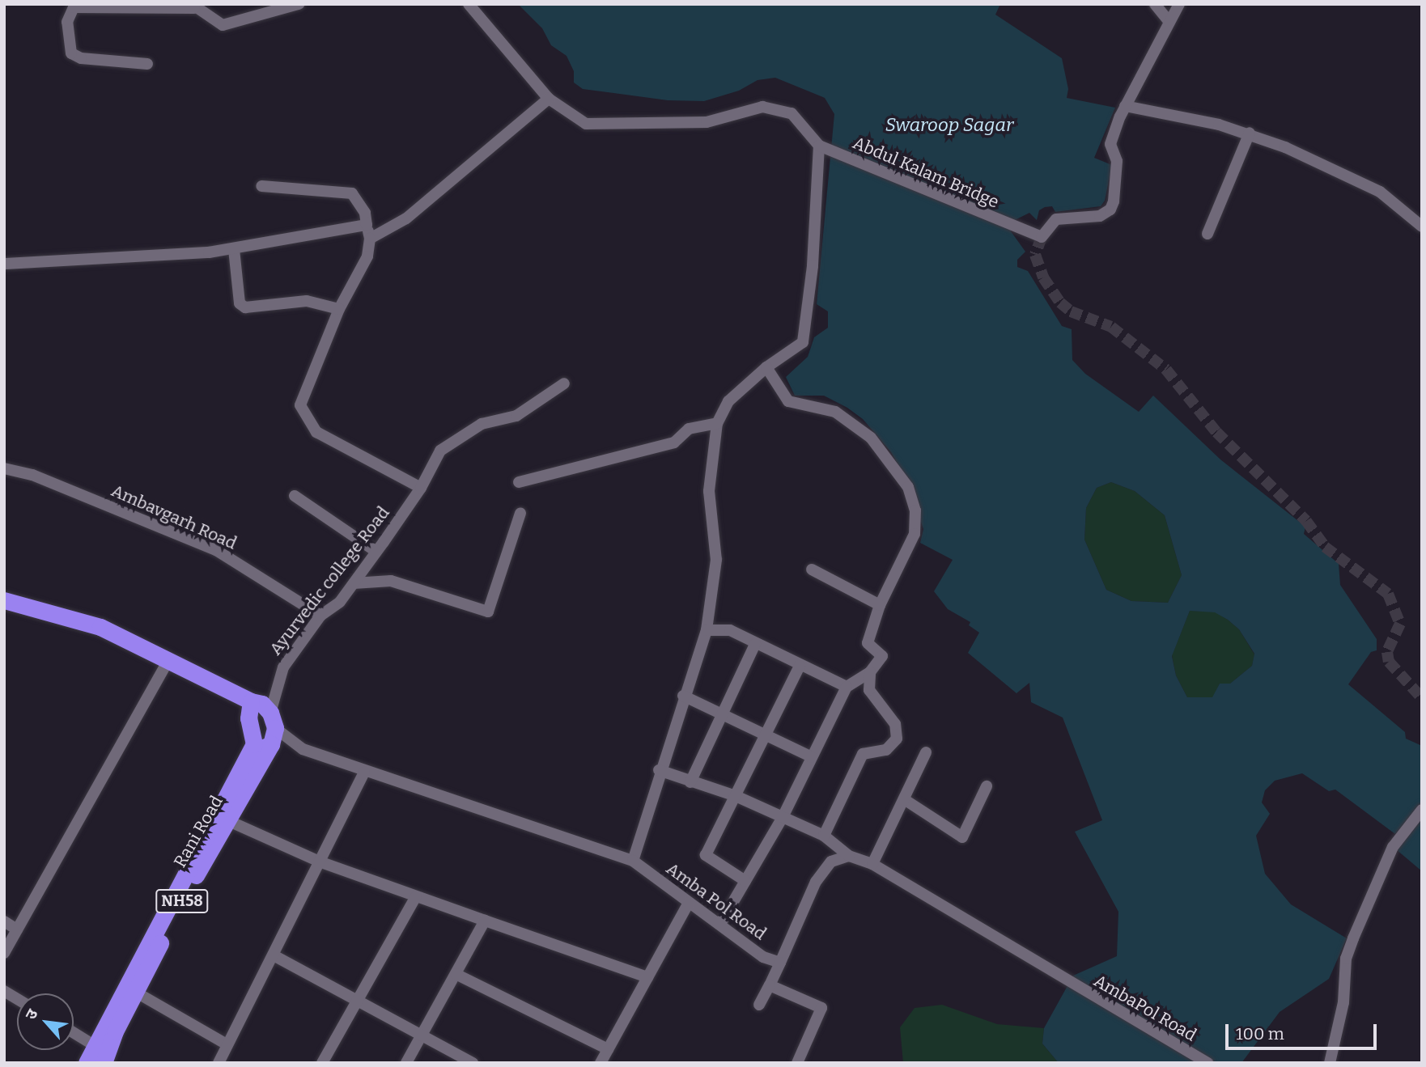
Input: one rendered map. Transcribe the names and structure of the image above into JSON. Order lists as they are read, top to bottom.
{
  "streets": {
    "highway": ["Rani Road", "NH58"],
    "street": [
      "Abdul Kalam Bridge",
      "Ambavgarh Road",
      "Ayurvedic college Road",
      "Amba Pol Road",
      "AmbaPol Road"
    ]
  },
  "crossings": [
    ["Ambavgarh Road", "Ayurvedic college Road"],
    ["Ayurvedic college Road", "Rani Road"],
    ["Ayurvedic college Road", "NH58"],
    ["Ayurvedic college Road", "Amba Pol Road"],
    ["Rani Road", "NH58"],
    ["Rani Road", "Amba Pol Road"],
    ["NH58", "Amba Pol Road"]
  ],
  "water": ["Swaroop Sagar"],
  "scale_bar": "100 m",
  "north": "top left"
}
